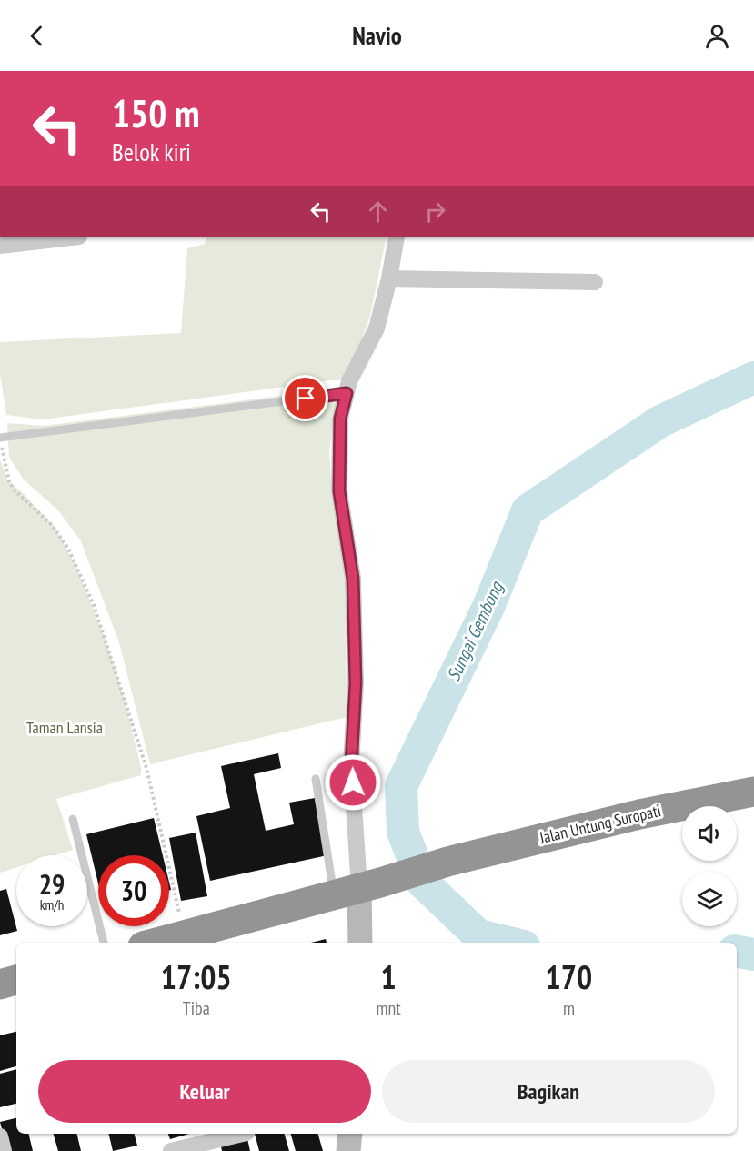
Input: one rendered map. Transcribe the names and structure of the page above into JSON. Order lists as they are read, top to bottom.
{
  "streets": {
    "highway": ["Jalan Untung Suropati"]
  },
  "water": ["Sungai Gembong"],
  "parks": ["Taman Lansia"],
  "page": {
    "header": "Navio",
    "turn": ["150 m", "Belok kiri"],
    "speed": "29 km/h",
    "limit": "30",
    "eta": [
      "17:05",
      "Tiba",
      "1",
      "mnt",
      "170",
      "m"
    ],
    "buttons": ["Keluar", "Bagikan"]
  }
}
